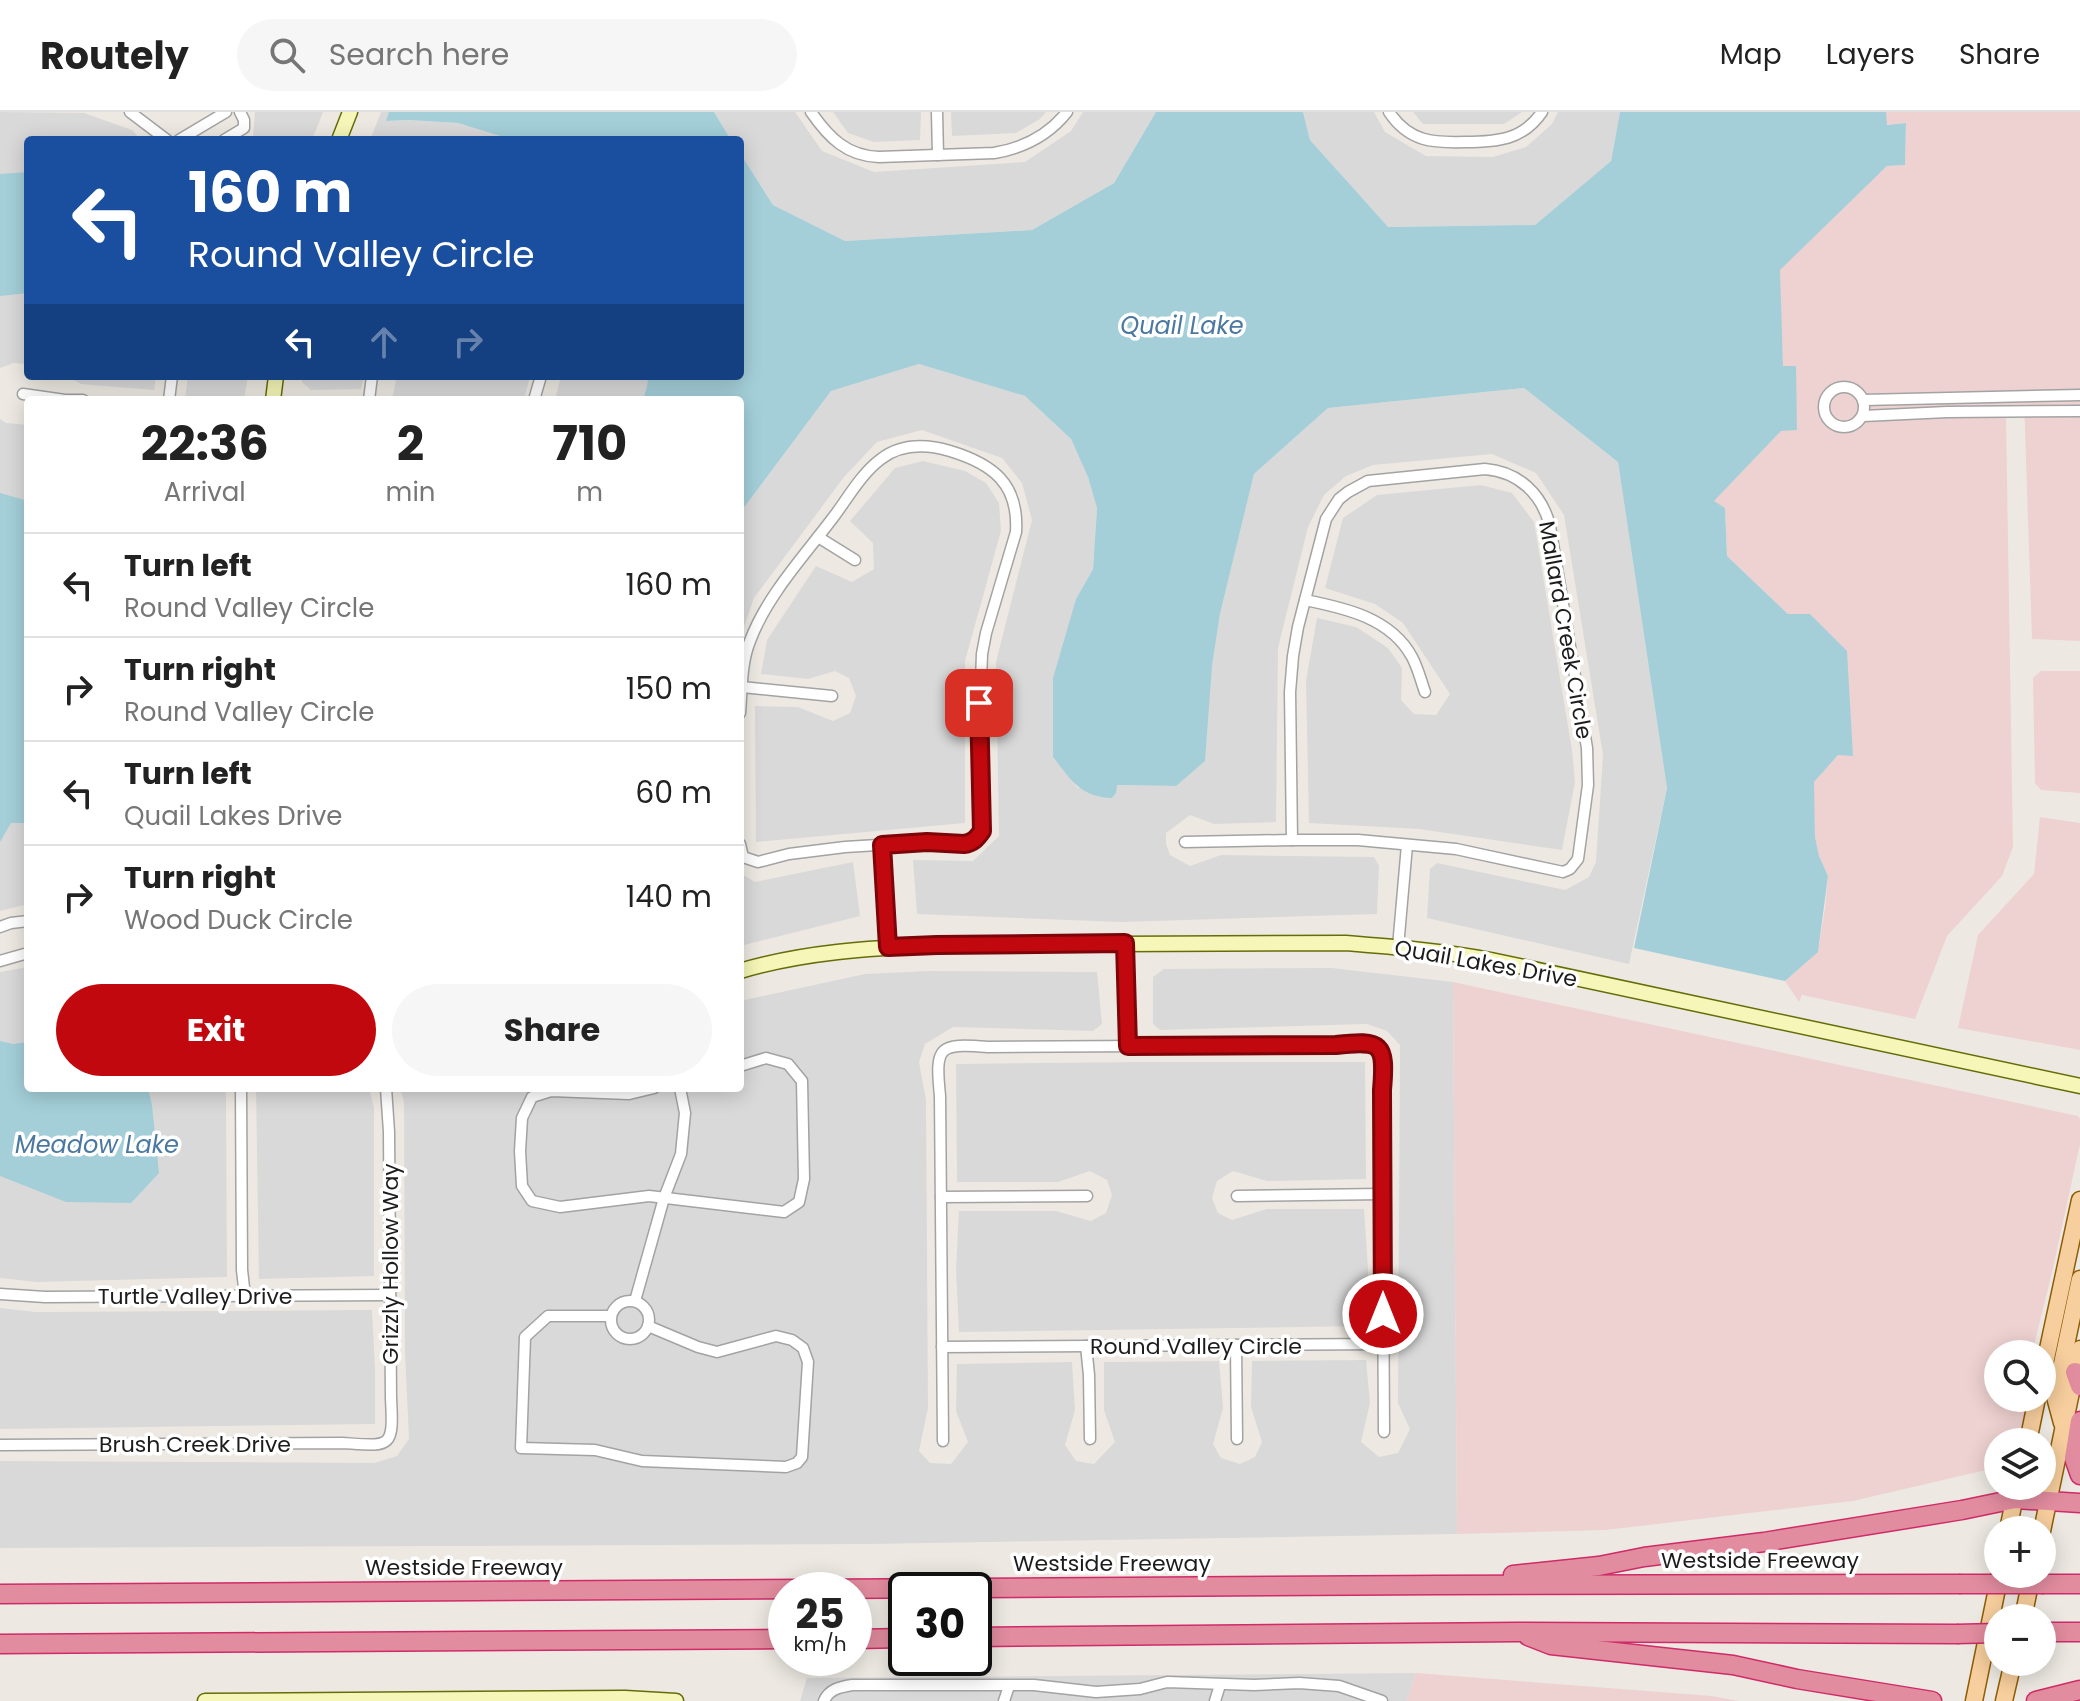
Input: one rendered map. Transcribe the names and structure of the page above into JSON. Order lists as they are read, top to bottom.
{
  "streets": {
    "highway": ["Westside Freeway"],
    "main road": ["Quail Lakes Drive"],
    "street": [
      "Mallard Creek Circle",
      "Grizzly Hollow Way",
      "Turtle Valley Drive",
      "Round Valley Circle",
      "Brush Creek Drive"
    ]
  },
  "crossings": [
    ["Grizzly Hollow Way", "Turtle Valley Drive"],
    ["Grizzly Hollow Way", "Brush Creek Drive"]
  ],
  "water": ["Quail Lake", "Meadow Lake"],
  "page": {
    "header": "Routely",
    "search": "Search here",
    "nav": ["Map", "Layers", "Share"],
    "turn": ["160 m", "Round Valley Circle"],
    "eta": [
      "22:36",
      "Arrival",
      "2",
      "min",
      "710",
      "m"
    ],
    "list": [
      {
        "name": "Turn left",
        "note": "Round Valley Circle",
        "value": "160 m"
      },
      {
        "name": "Turn right",
        "note": "Round Valley Circle",
        "value": "150 m"
      },
      {
        "name": "Turn left",
        "note": "Quail Lakes Drive",
        "value": "60 m"
      },
      {
        "name": "Turn right",
        "note": "Wood Duck Circle",
        "value": "140 m"
      }
    ],
    "buttons": ["Exit", "Share"],
    "map_buttons": ["+", "−"],
    "speed": "25 km/h",
    "limit": "30"
  }
}
